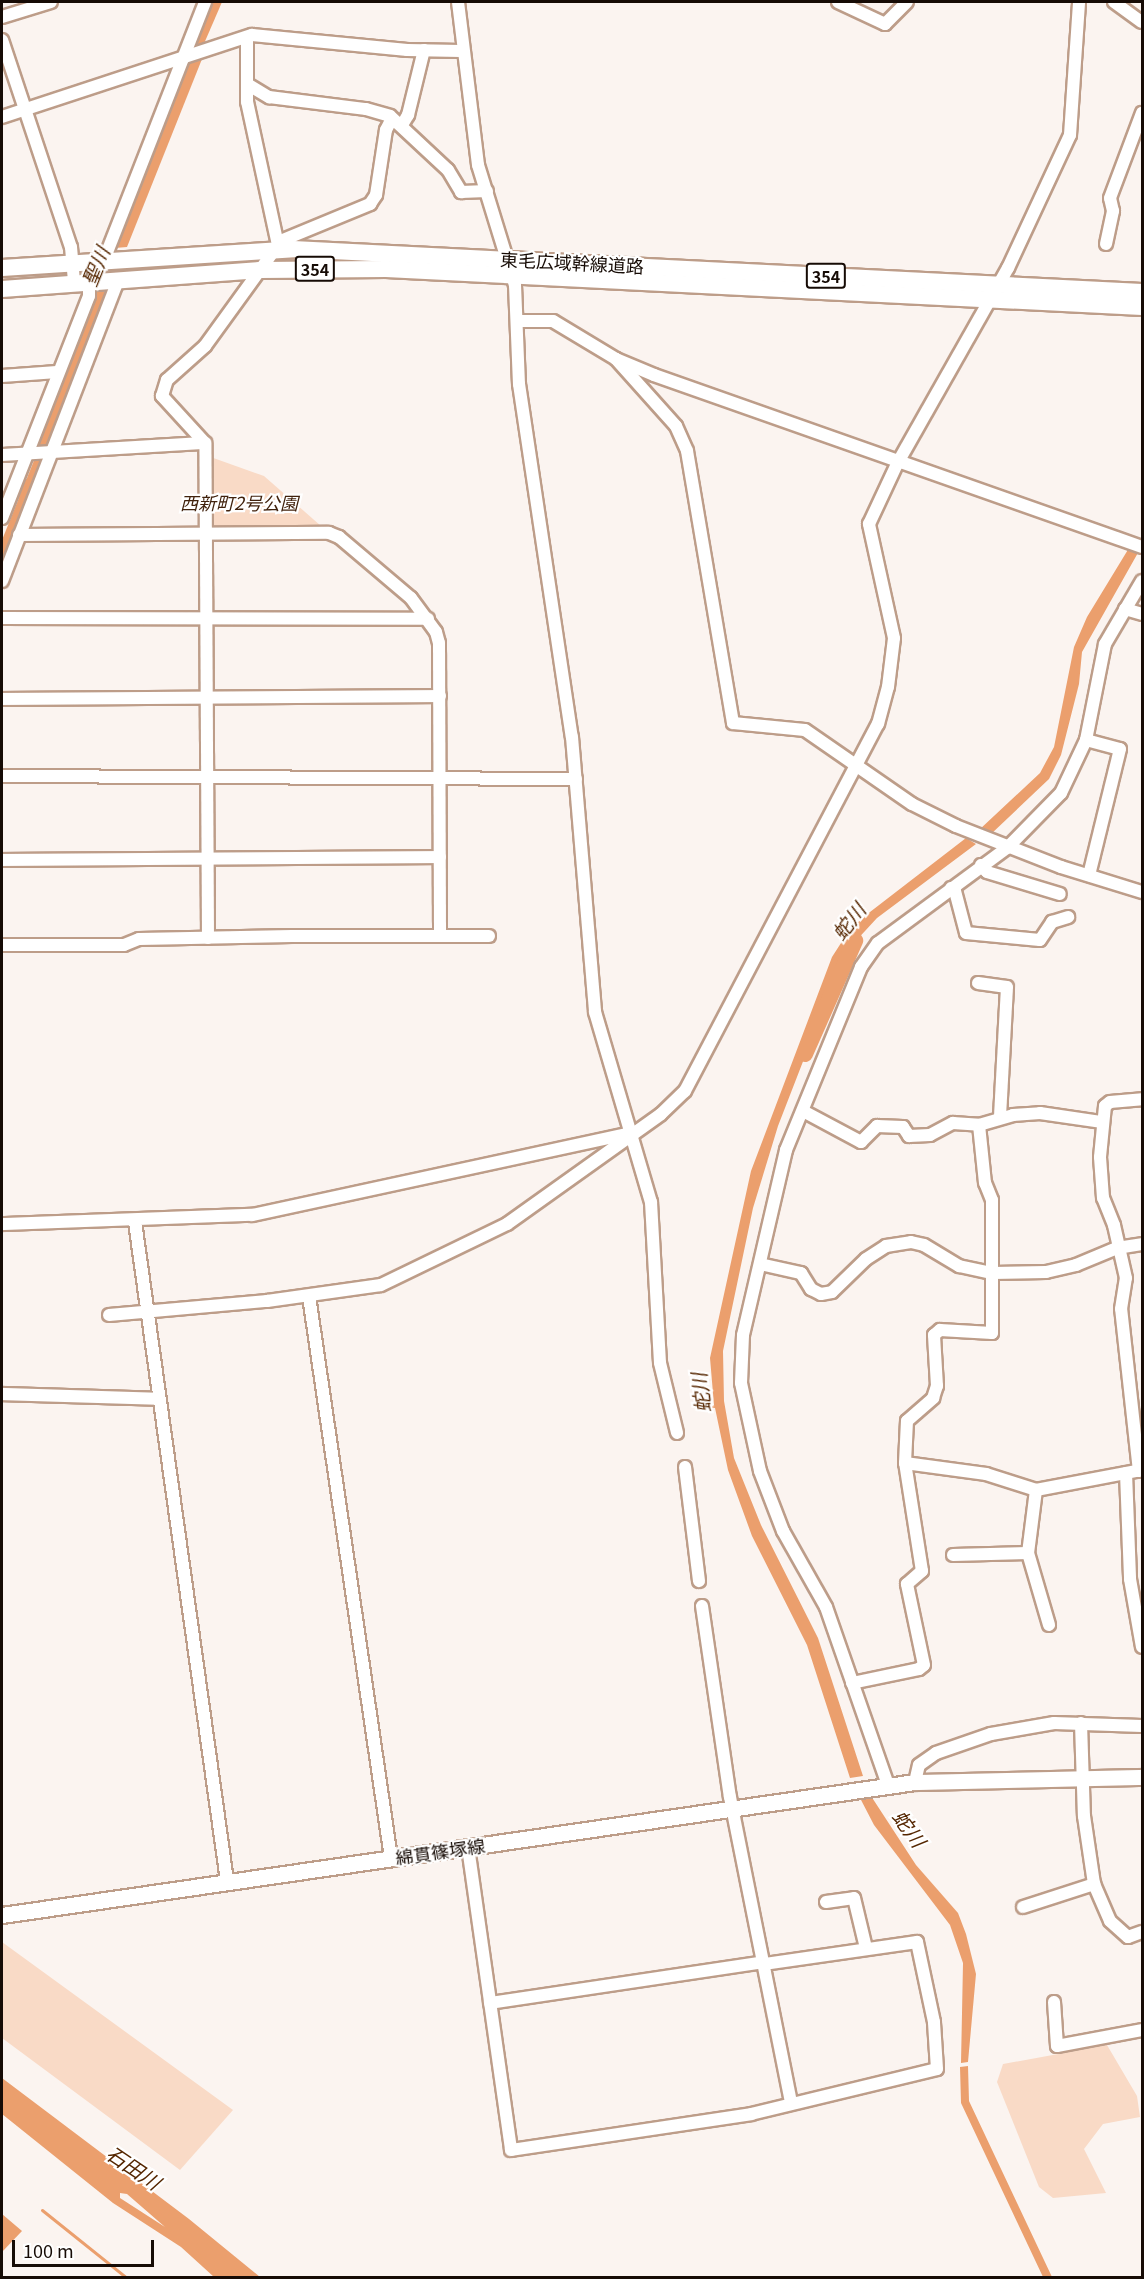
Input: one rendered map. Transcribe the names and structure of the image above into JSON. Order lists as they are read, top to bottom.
{
  "streets": {
    "highway": ["東毛広域幹線道路", "354"],
    "main road": ["綿貫篠塚線"]
  },
  "water": ["聖川", "蛇川", "石田川"],
  "parks": ["西新町2号公園"],
  "scale_bar": "100 m"
}
